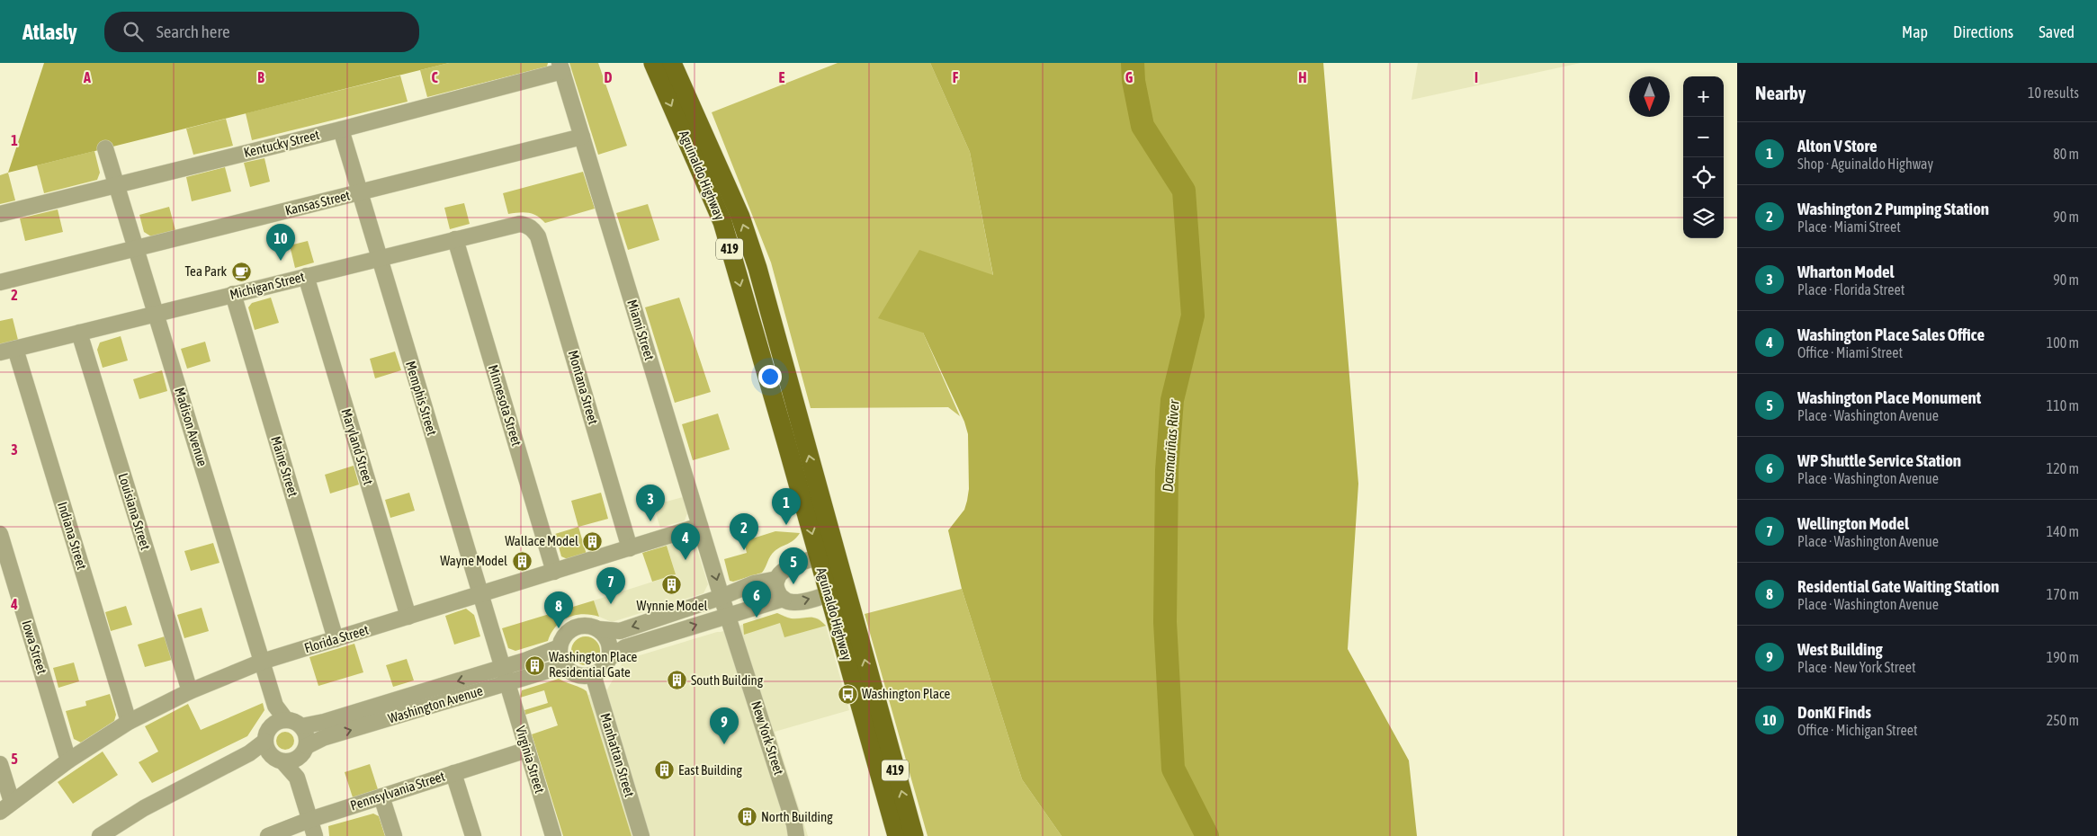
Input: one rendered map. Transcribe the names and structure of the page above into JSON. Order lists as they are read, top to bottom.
{
  "streets": {
    "main road": ["Aguinaldo Highway", "419"],
    "street": [
      "Kentucky Street",
      "Kansas Street",
      "Michigan Street",
      "Miami Street",
      "Montana Street",
      "Memphis Street",
      "Minnesota Street",
      "Madison Avenue",
      "Maryland Street",
      "Maine Street",
      "Louisiana Street",
      "Indiana Street",
      "Florida Street",
      "Iowa Street",
      "Washington Avenue",
      "New York Street",
      "Manhattan Street",
      "Virginia Street",
      "Pennsylvania Street"
    ]
  },
  "crossings": [
    ["Kentucky Street", "Miami Street"],
    ["Kentucky Street", "Memphis Street"],
    ["Kentucky Street", "Madison Avenue"],
    ["Kansas Street", "Miami Street"],
    ["Kansas Street", "Memphis Street"],
    ["Kansas Street", "Madison Avenue"],
    ["Michigan Street", "Montana Street"],
    ["Michigan Street", "Memphis Street"],
    ["Michigan Street", "Minnesota Street"],
    ["Michigan Street", "Madison Avenue"],
    ["Michigan Street", "Maryland Street"],
    ["Michigan Street", "Maine Street"],
    ["Michigan Street", "Louisiana Street"],
    ["Michigan Street", "Indiana Street"],
    ["Miami Street", "Florida Street"],
    ["Miami Street", "New York Street"],
    ["Montana Street", "Florida Street"],
    ["Memphis Street", "Florida Street"],
    ["Memphis Street", "Washington Avenue"],
    ["Memphis Street", "Virginia Street"],
    ["Minnesota Street", "Florida Street"],
    ["Madison Avenue", "Florida Street"],
    ["Madison Avenue", "Washington Avenue"],
    ["Maryland Street", "Florida Street"],
    ["Maine Street", "Florida Street"],
    ["Louisiana Street", "Florida Street"],
    ["Indiana Street", "Florida Street"],
    ["Florida Street", "Iowa Street"],
    ["Washington Avenue", "Manhattan Street"],
    ["Washington Avenue", "Virginia Street"],
    ["Virginia Street", "Pennsylvania Street"]
  ],
  "water": ["Dasmariñas River"],
  "places": {
    "cafe": ["Tea Park"],
    "building": [
      "Wallace Model",
      "Wayne Model",
      "Wynnie Model",
      "Washington Place Residential Gate",
      "South Building",
      "East Building",
      "North Building"
    ],
    "bus stop": ["Washington Place"]
  },
  "north": "bottom",
  "page": {
    "header": "Atlasly",
    "search": "Search here",
    "nav": ["Map", "Directions", "Saved"],
    "heading": ["Nearby", "10 results"],
    "map_buttons": ["+", "−"],
    "list": [
      {
        "mark": "1",
        "name": "Alton V Store",
        "note": "Shop · Aguinaldo Highway",
        "value": "80 m"
      },
      {
        "mark": "2",
        "name": "Washington 2 Pumping Station",
        "note": "Place · Miami Street",
        "value": "90 m"
      },
      {
        "mark": "3",
        "name": "Wharton Model",
        "note": "Place · Florida Street",
        "value": "90 m"
      },
      {
        "mark": "4",
        "name": "Washington Place Sales Office",
        "note": "Office · Miami Street",
        "value": "100 m"
      },
      {
        "mark": "5",
        "name": "Washington Place Monument",
        "note": "Place · Washington Avenue",
        "value": "110 m"
      },
      {
        "mark": "6",
        "name": "WP Shuttle Service Station",
        "note": "Place · Washington Avenue",
        "value": "120 m"
      },
      {
        "mark": "7",
        "name": "Wellington Model",
        "note": "Place · Washington Avenue",
        "value": "140 m"
      },
      {
        "mark": "8",
        "name": "Residential Gate Waiting Station",
        "note": "Place · Washington Avenue",
        "value": "170 m"
      },
      {
        "mark": "9",
        "name": "West Building",
        "note": "Place · New York Street",
        "value": "190 m"
      },
      {
        "mark": "10",
        "name": "DonKi Finds",
        "note": "Office · Michigan Street",
        "value": "250 m"
      }
    ],
    "pins": [
      "10",
      "3",
      "1",
      "2",
      "4",
      "5",
      "7",
      "6",
      "8",
      "9"
    ]
  },
  "grid": {
    "columns": [
      "A",
      "B",
      "C",
      "D",
      "E",
      "F",
      "G",
      "H",
      "I"
    ],
    "rows": [
      "1",
      "2",
      "3",
      "4",
      "5"
    ]
  }
}
